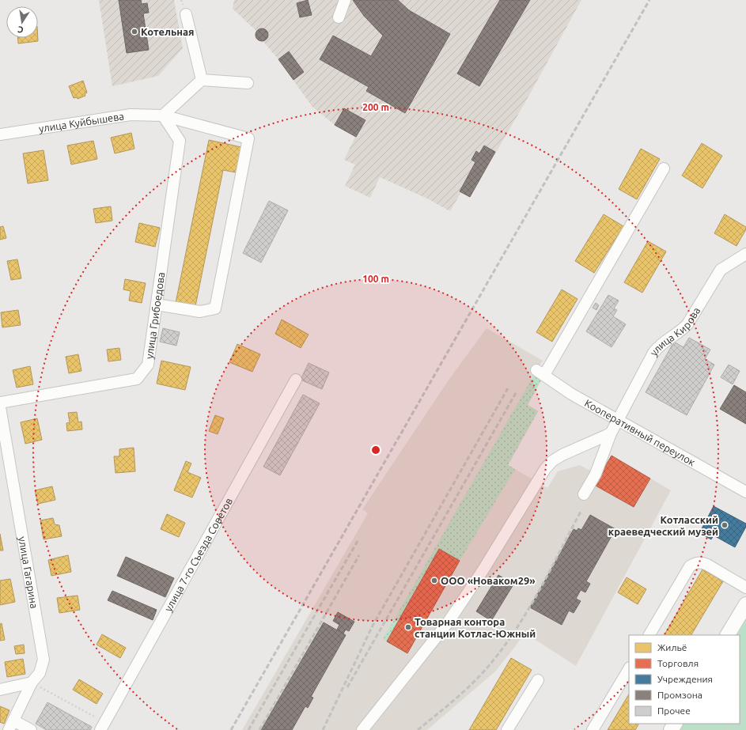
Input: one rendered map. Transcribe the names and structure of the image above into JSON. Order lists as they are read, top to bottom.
{
  "streets": {
    "street": [
      "улица Куйбышева",
      "улица Грибоедова",
      "улица Кирова",
      "Кооперативный переулок",
      "улица 7-го Съезда Советов",
      "улица Гагарина"
    ]
  },
  "crossings": [
    ["улица Куйбышева", "улица Грибоедова"],
    ["улица Кирова", "Кооперативный переулок"]
  ],
  "places": [
    "Котельная",
    "Котласский краеведческий музей",
    "ООО «Новаком29»",
    "Товарная контора станции Котлас-Южный"
  ],
  "legend": [
    "Жильё",
    "Торговля",
    "Учреждения",
    "Промзона",
    "Прочее"
  ],
  "north": "bottom",
  "rings": ["200 m", "100 m"]
}
